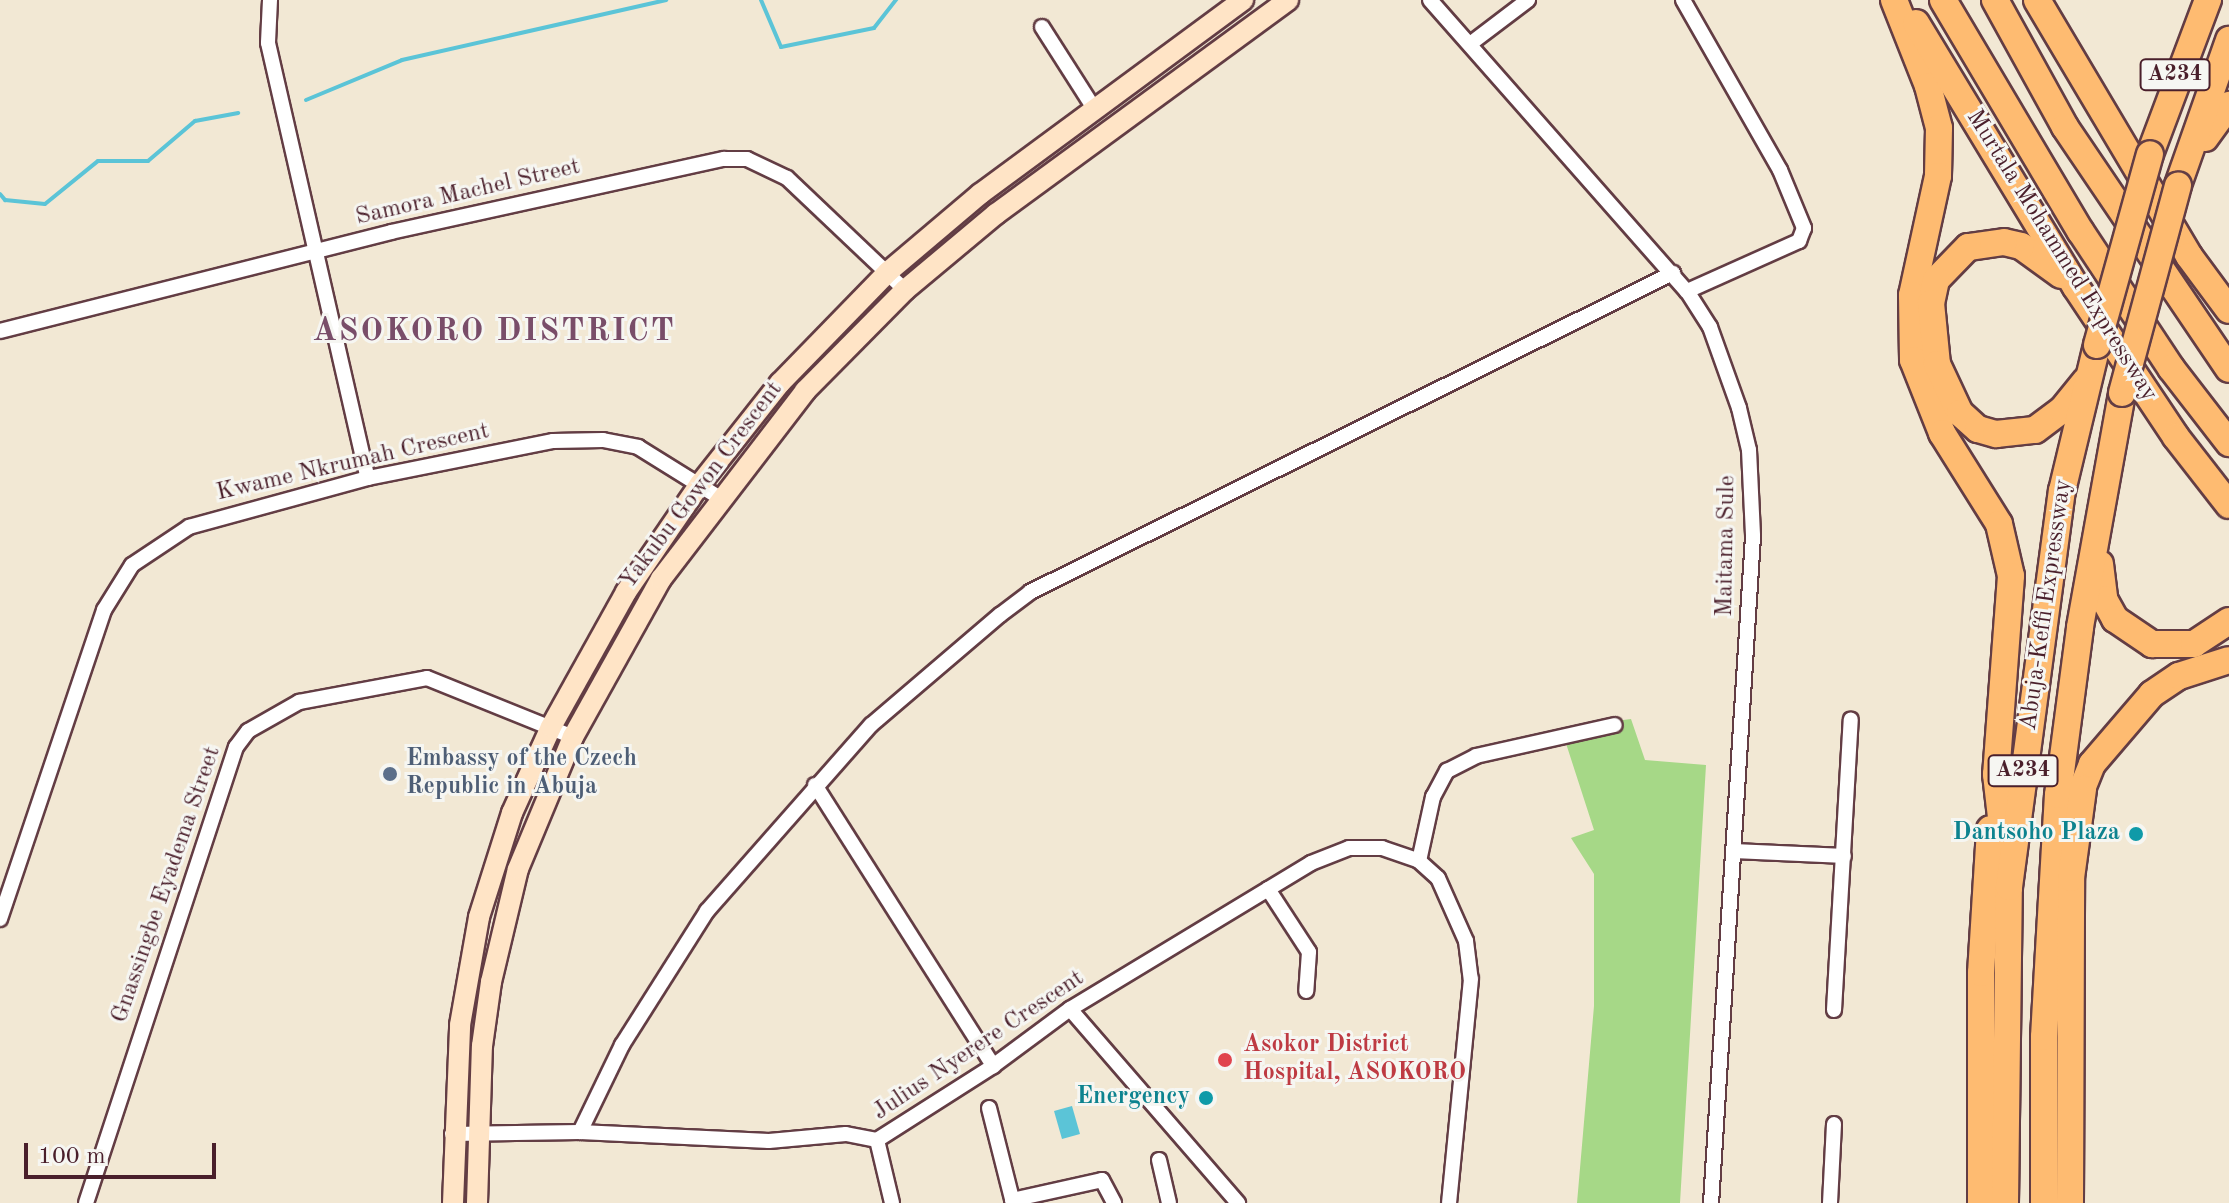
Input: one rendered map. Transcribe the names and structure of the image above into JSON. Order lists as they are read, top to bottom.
{
  "streets": {
    "highway": ["A234", "Murtala Mohammed Expressway", "Abuja-Keffi Expressway"],
    "main road": ["Yakubu Gowon Crescent"],
    "street": [
      "Samora Machel Street",
      "Kwame Nkrumah Crescent",
      "Maitama Sule",
      "Gnassingbe Eyadema Street",
      "Julius Nyerere Crescent"
    ]
  },
  "crossings": [
    ["A234", "Abuja-Keffi Expressway"],
    ["Samora Machel Street", "Yakubu Gowon Crescent"],
    ["Kwame Nkrumah Crescent", "Yakubu Gowon Crescent"],
    ["Yakubu Gowon Crescent", "Gnassingbe Eyadema Street"],
    ["Yakubu Gowon Crescent", "Julius Nyerere Crescent"]
  ],
  "districts": ["ASOKORO DISTRICT"],
  "places": [
    "Embassy of the Czech Republic in Abuja",
    "Dantsoho Plaza",
    "Asokor District Hospital, ASOKORO",
    "Energency"
  ],
  "scale_bar": "100 m"
}
